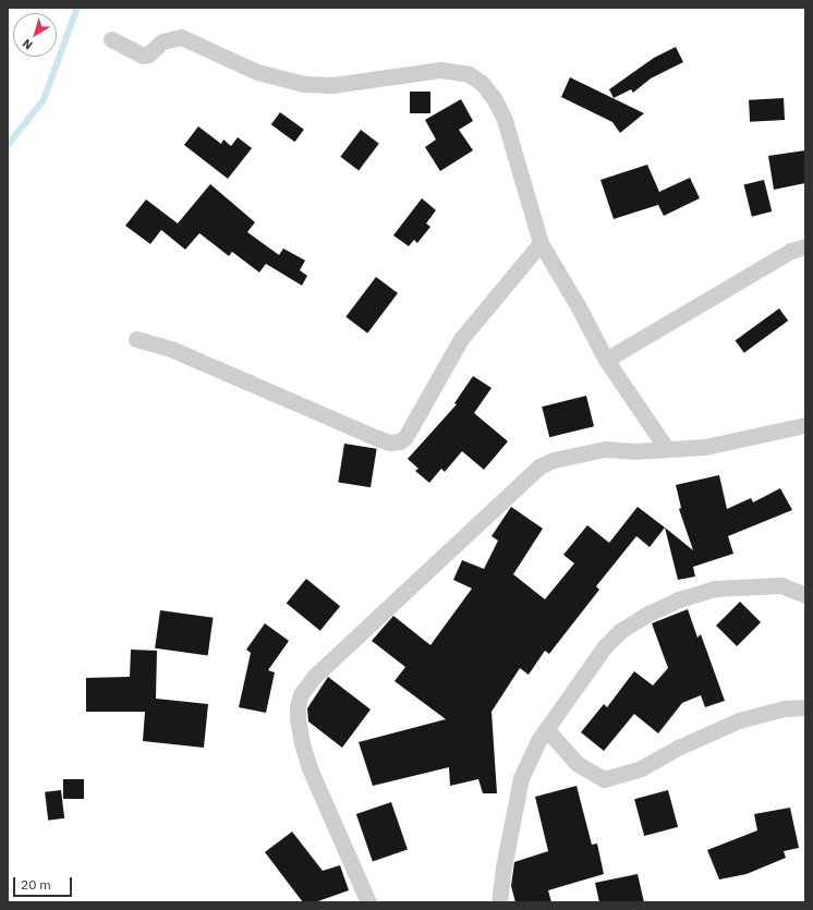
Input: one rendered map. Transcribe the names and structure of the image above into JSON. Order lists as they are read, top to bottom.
{
  "scale_bar": "20 m",
  "north": "bottom left"
}
